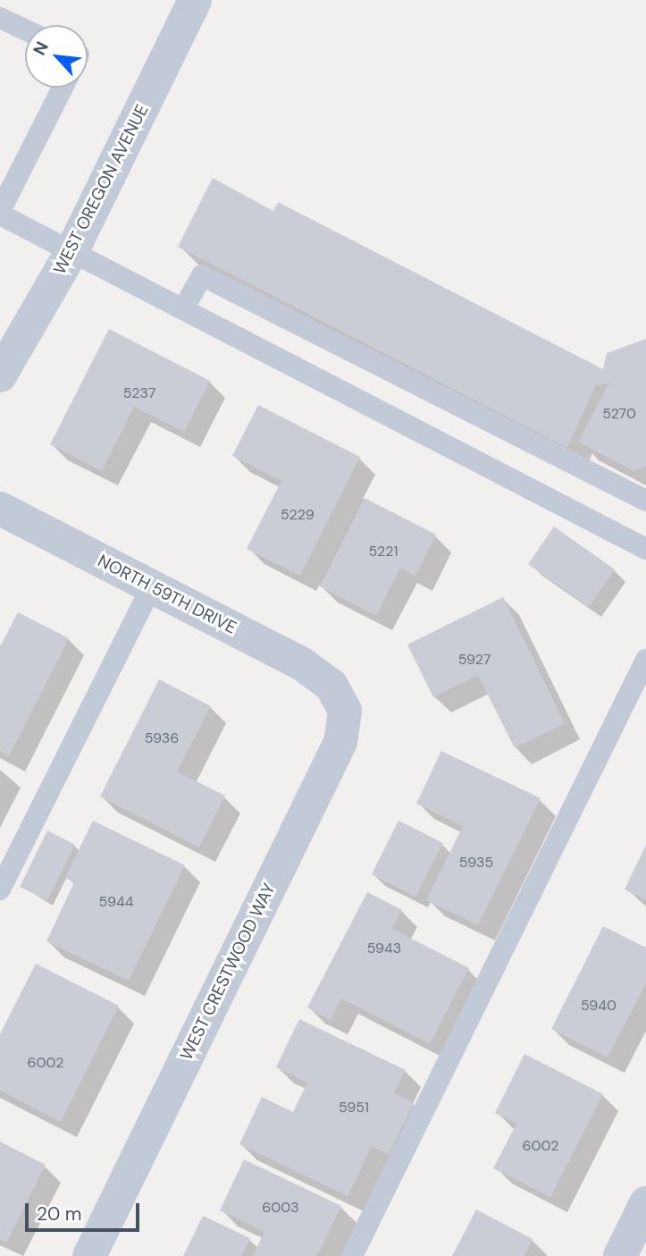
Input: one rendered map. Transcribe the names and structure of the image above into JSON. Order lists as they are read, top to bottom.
{
  "streets": {
    "street": ["WEST OREGON AVENUE", "NORTH 59TH DRIVE", "WEST CRESTWOOD WAY"]
  },
  "crossings": [
    ["NORTH 59TH DRIVE", "WEST CRESTWOOD WAY"]
  ],
  "house_numbers": [
    "5237",
    "5270",
    "5229",
    "5221",
    "5927",
    "5936",
    "5935",
    "5944",
    "5943",
    "5940",
    "6002",
    "5951",
    "6002",
    "6003"
  ],
  "scale_bar": "20 m",
  "north": "top left"
}
